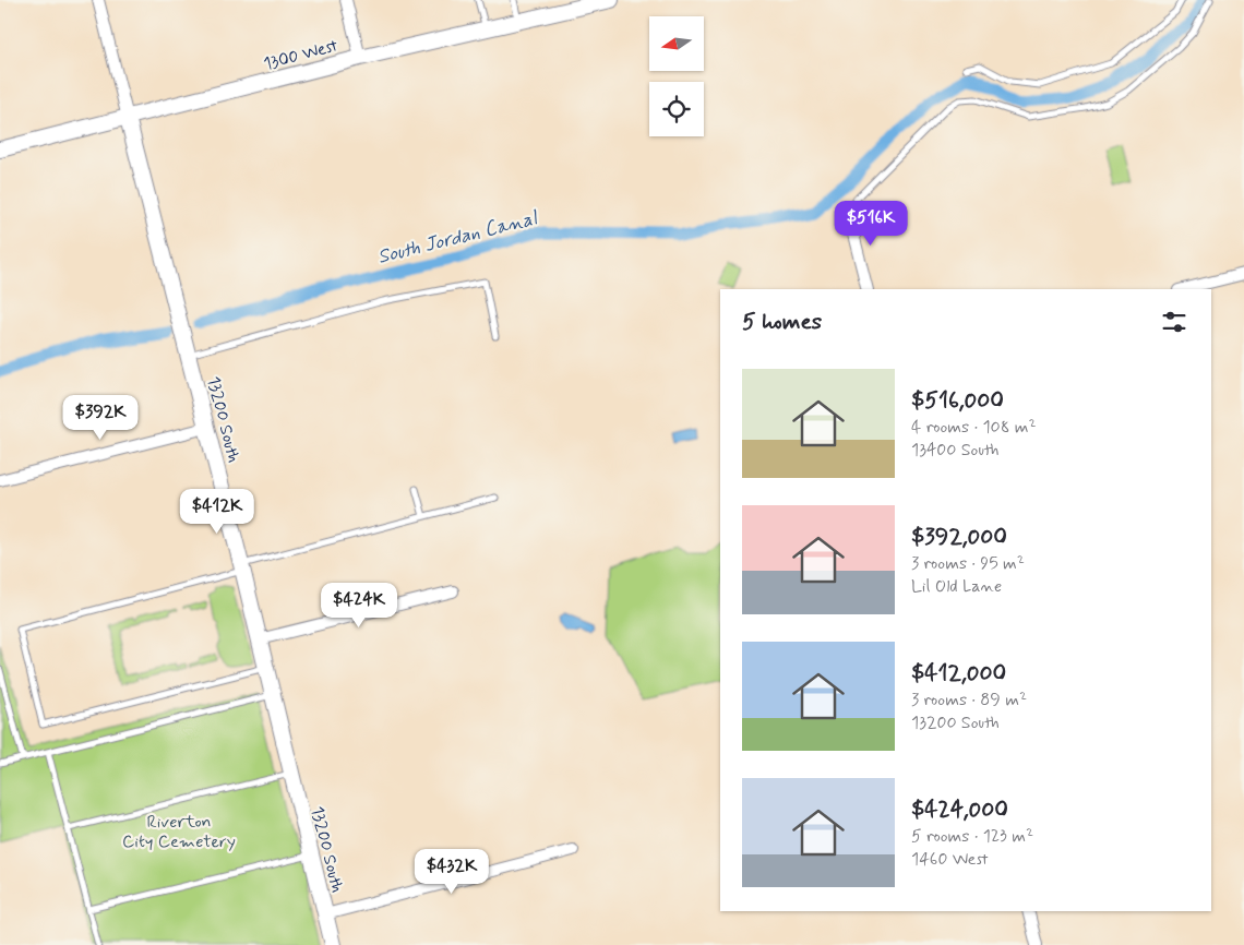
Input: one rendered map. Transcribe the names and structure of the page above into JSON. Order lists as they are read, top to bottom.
{
  "streets": {
    "street": ["1300 West", "13200 South"]
  },
  "crossings": [
    ["1300 West", "13200 South"]
  ],
  "water": ["South Jordan Canal"],
  "parks": ["Riverton City Cemetery"],
  "north": "left",
  "page": {
    "price": [
      "$516K",
      "$392K",
      "$412K",
      "$424K",
      "$432K"
    ],
    "heading": "5 homes",
    "list": [
      {
        "name": "$516,000",
        "note": "4 rooms · 108 m² · 13400 South"
      },
      {
        "name": "$392,000",
        "note": "3 rooms · 95 m² · Lil Old Lane"
      },
      {
        "name": "$412,000",
        "note": "3 rooms · 89 m² · 13200 South"
      },
      {
        "name": "$424,000",
        "note": "5 rooms · 123 m² · 1460 West"
      }
    ]
  }
}
